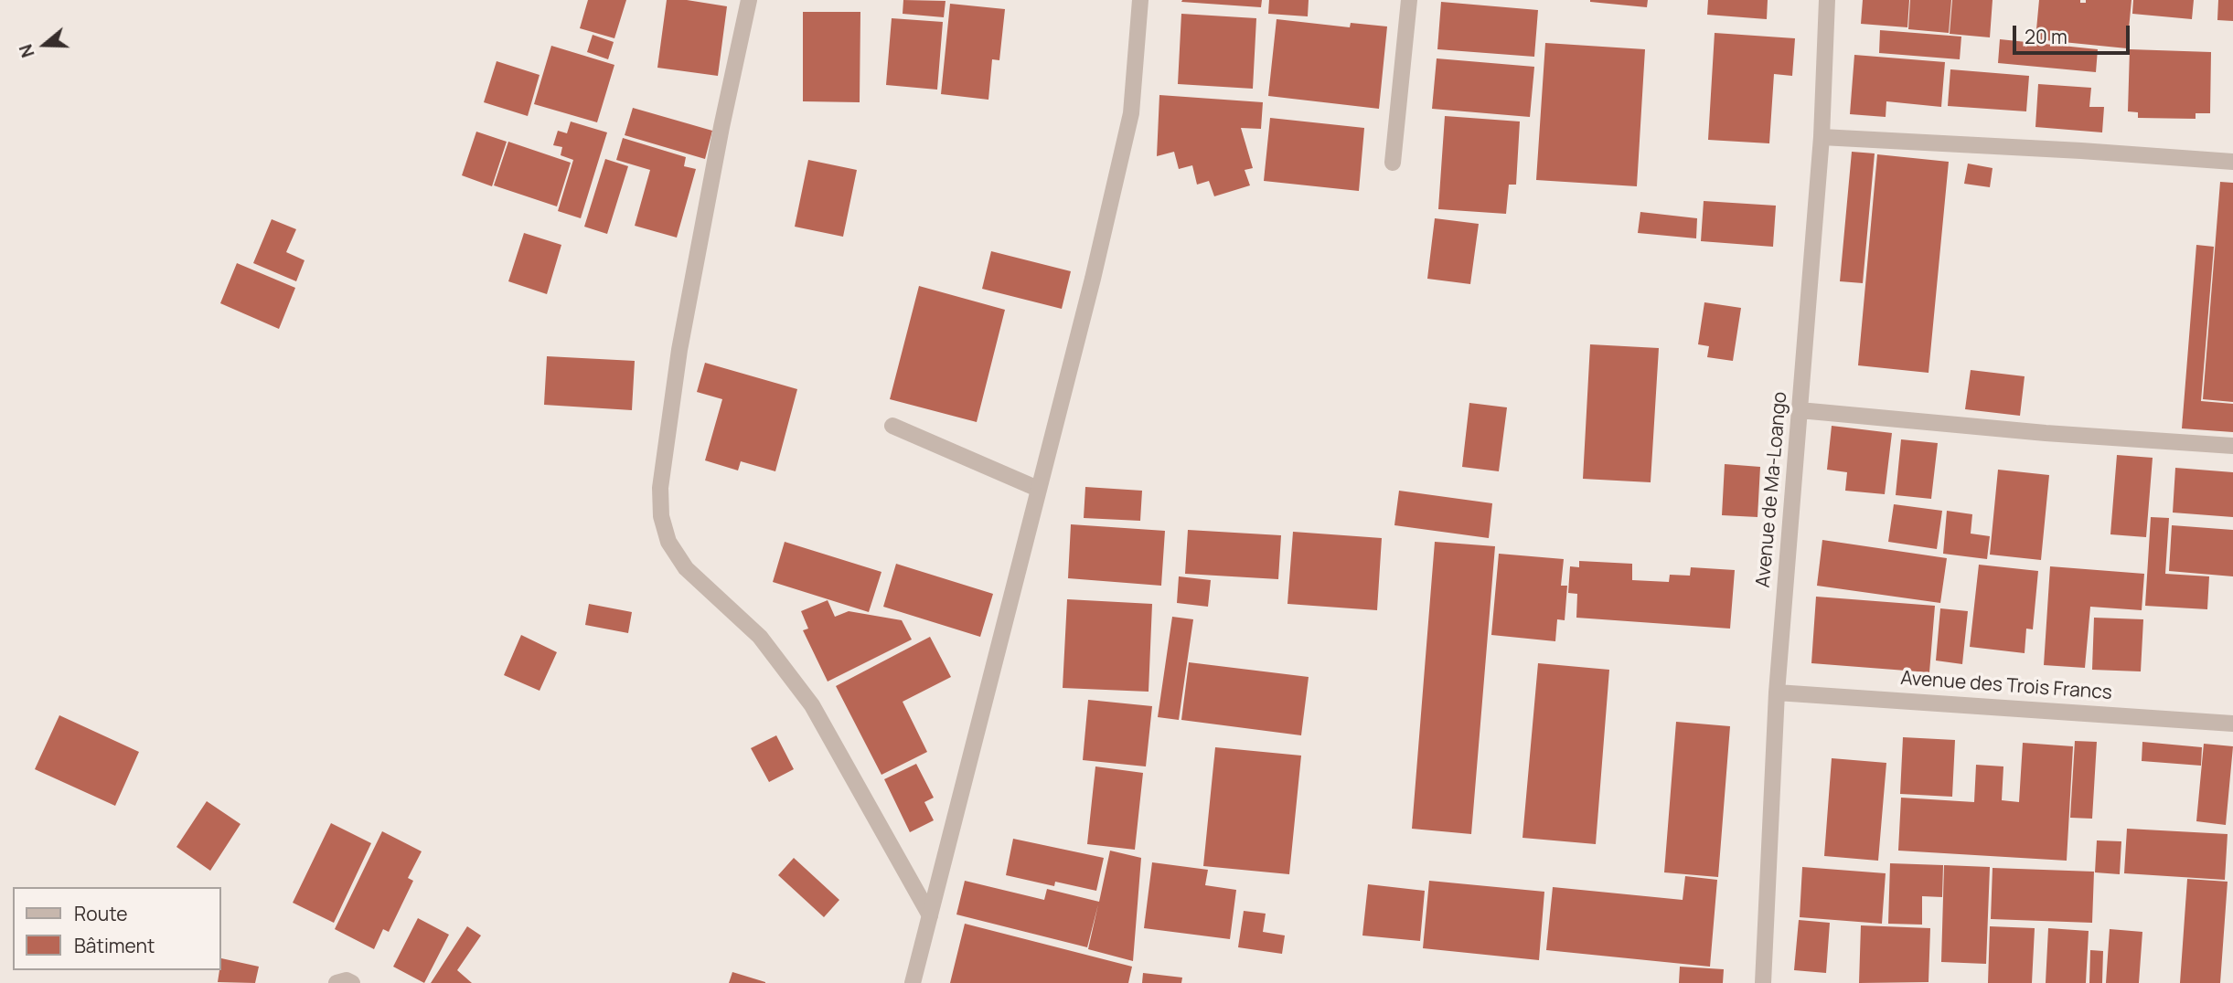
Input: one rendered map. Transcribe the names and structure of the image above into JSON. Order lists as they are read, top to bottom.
{
  "streets": {
    "street": ["Avenue de Ma-Loango", "Avenue des Trois Francs"]
  },
  "crossings": [
    ["Avenue de Ma-Loango", "Avenue des Trois Francs"]
  ],
  "legend": ["Route", "Bâtiment"],
  "scale_bar": "20 m",
  "north": "left"
}
